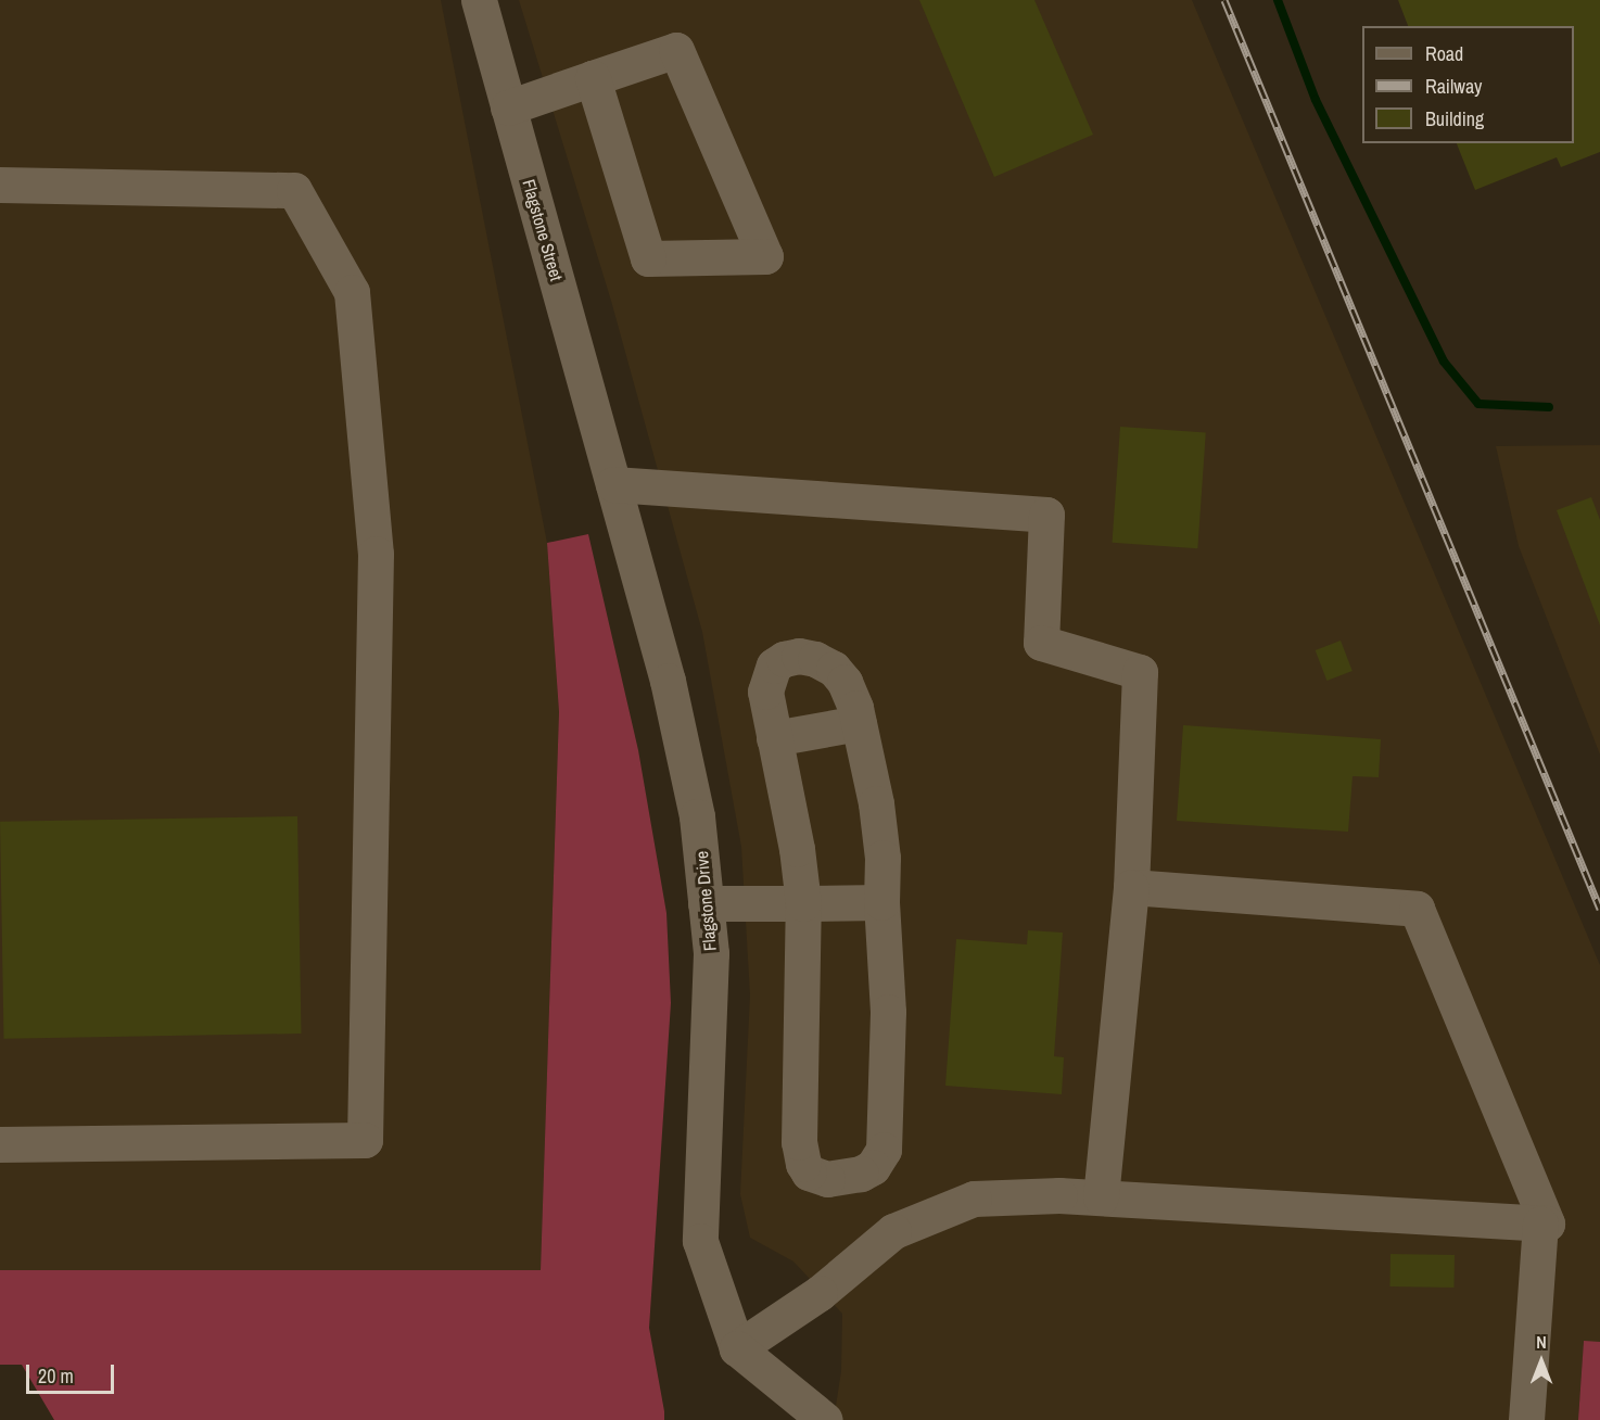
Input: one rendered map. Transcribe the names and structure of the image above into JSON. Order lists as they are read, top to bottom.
{
  "streets": {
    "street": ["Flagstone Street", "Flagstone Drive"]
  },
  "crossings": [
    ["Flagstone Street", "Flagstone Drive"]
  ],
  "legend": ["Road", "Railway", "Building"],
  "scale_bar": "20 m",
  "north": "top"
}
